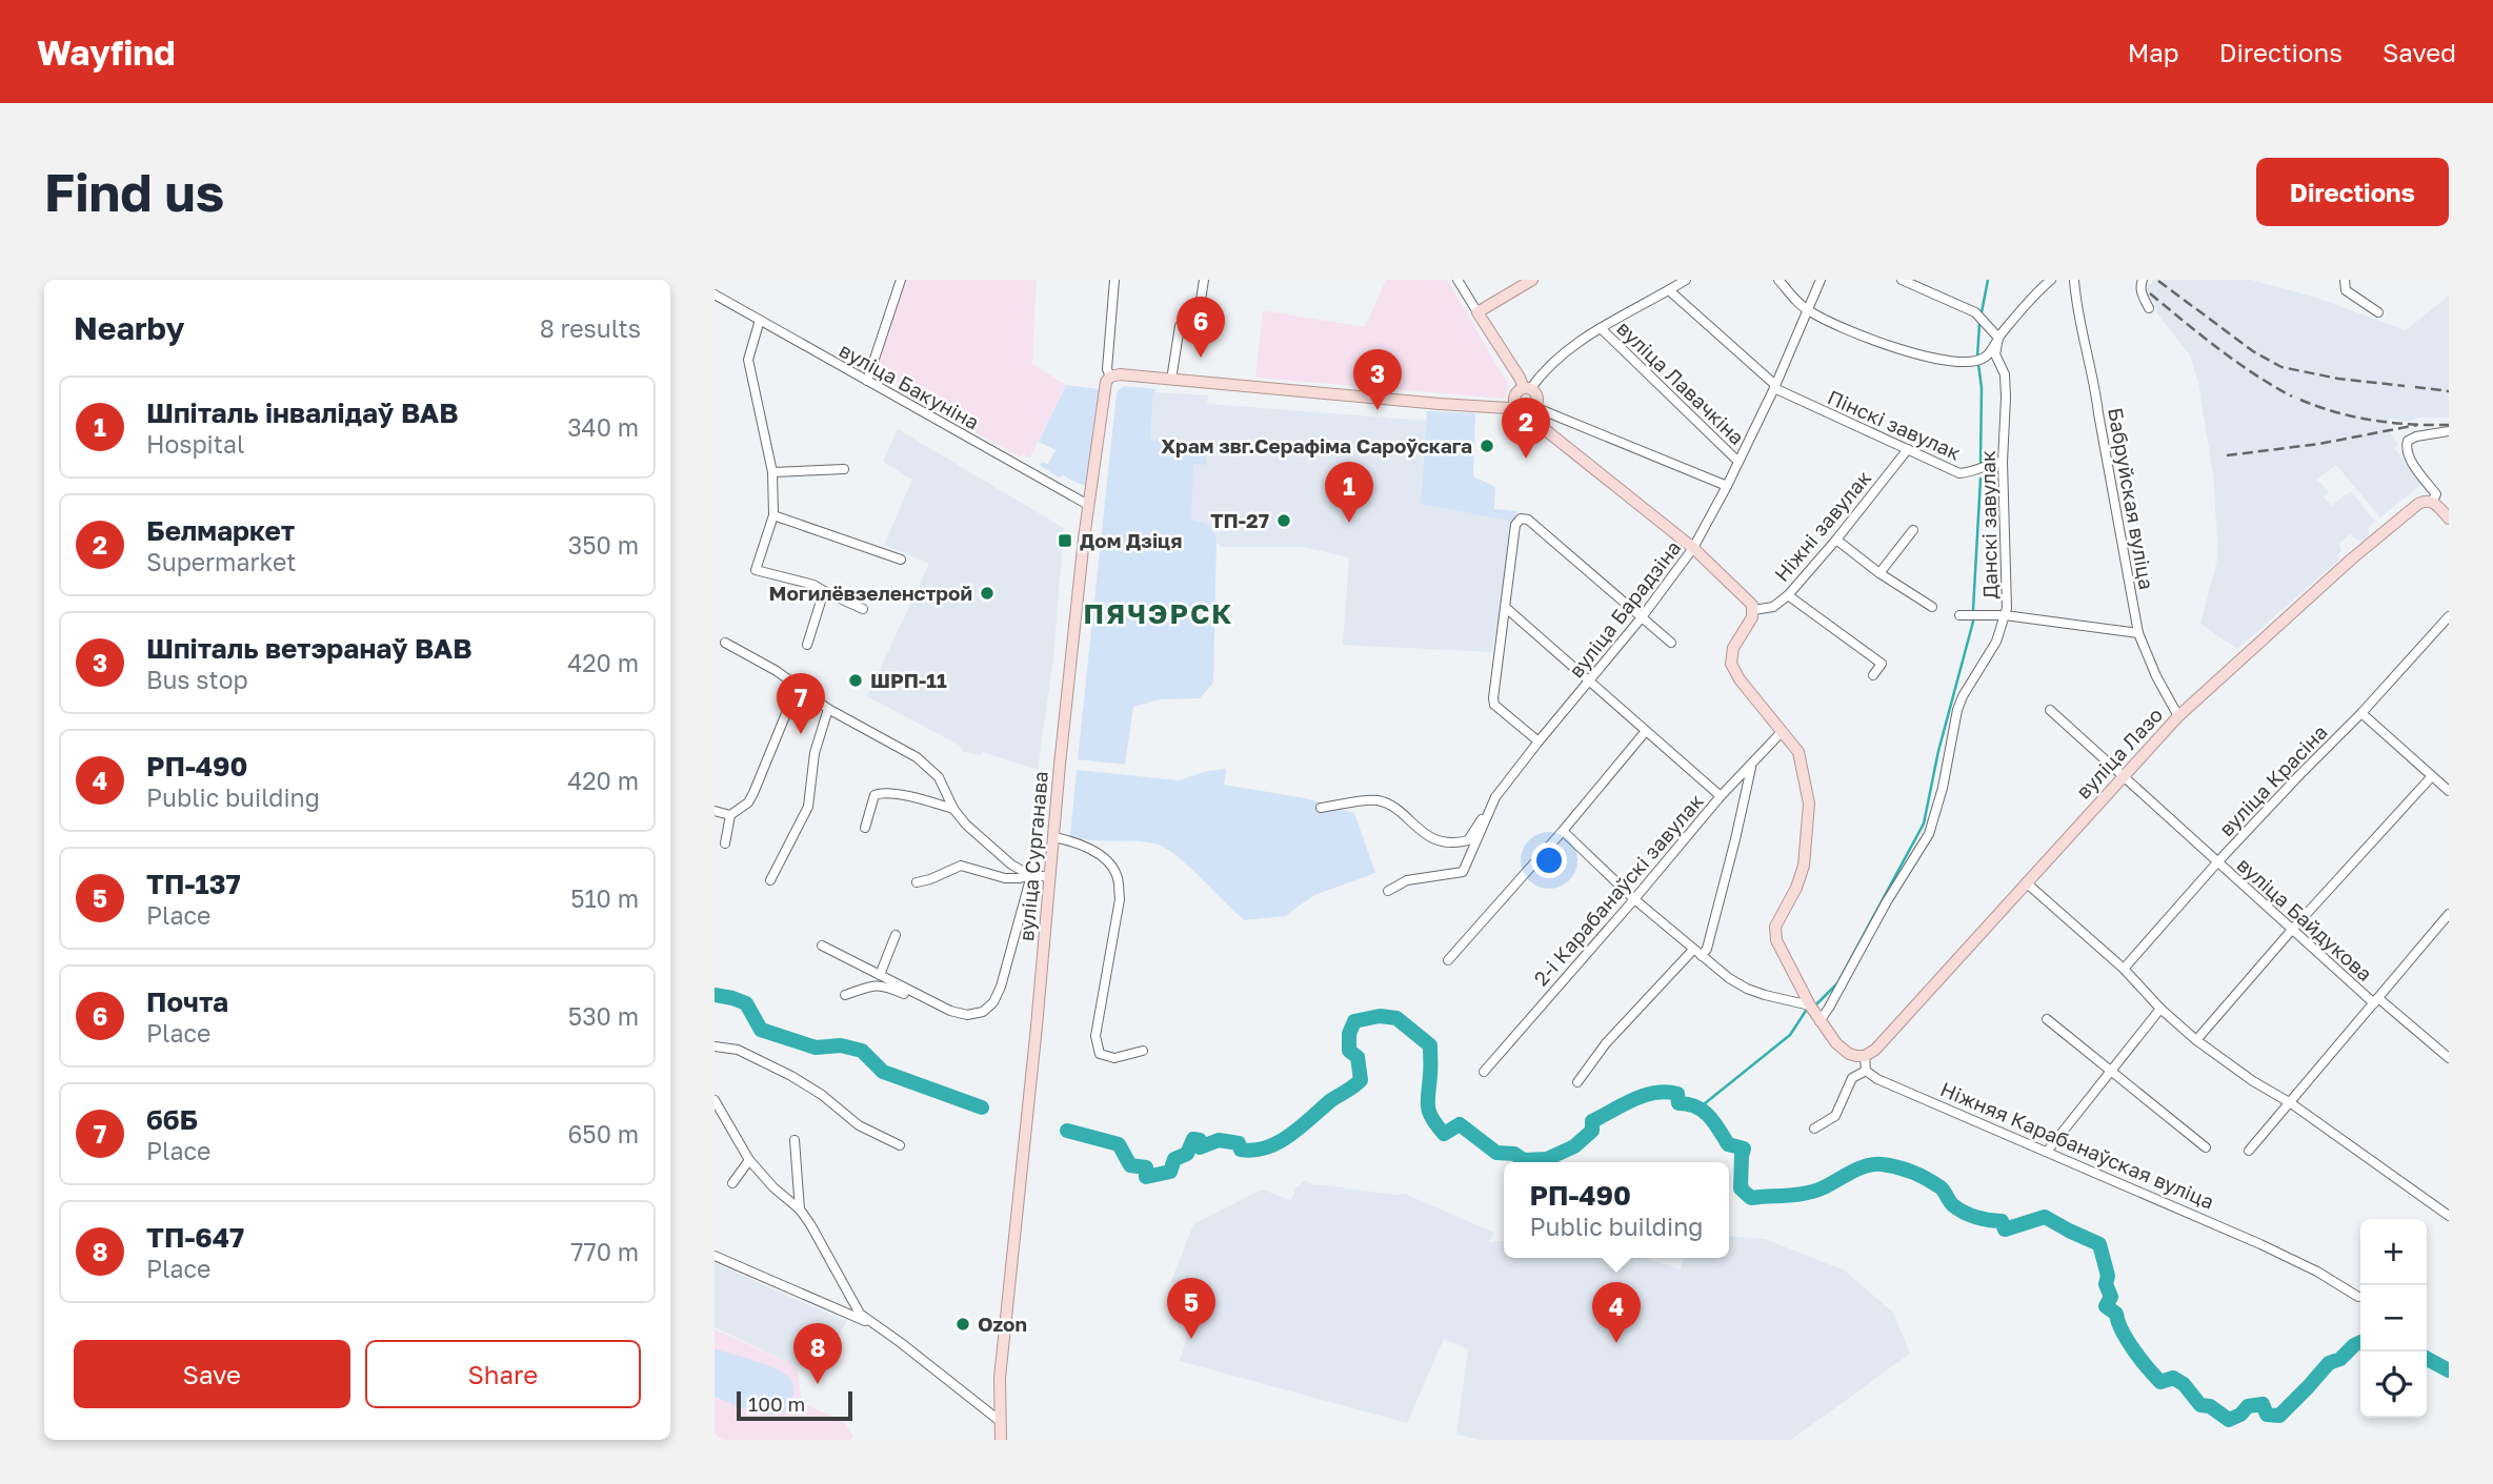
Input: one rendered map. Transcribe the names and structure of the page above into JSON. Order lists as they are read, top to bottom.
{
  "streets": {
    "main road": ["вуліца Лазо", "вуліца Сурганава"],
    "street": [
      "вуліца Лавачкіна",
      "вуліца Бакуніна",
      "Пінскі завулак",
      "Бабруйская вуліца",
      "Данскі завулак",
      "Ніжні завулак",
      "вуліца Барадзіна",
      "вуліца Красіна",
      "2-і Карабанаўскі завулак",
      "вуліца Байдукова",
      "Ніжняя Карабанаўская вуліца"
    ]
  },
  "crossings": [
    ["вуліца Лавачкіна", "вуліца Барадзіна"],
    ["вуліца Бакуніна", "вуліца Сурганава"],
    ["Пінскі завулак", "Данскі завулак"],
    ["Пінскі завулак", "Ніжні завулак"],
    ["Пінскі завулак", "вуліца Барадзіна"],
    ["Бабруйская вуліца", "вуліца Лазо"],
    ["вуліца Лазо", "вуліца Байдукова"],
    ["вуліца Красіна", "вуліца Байдукова"]
  ],
  "districts": ["ПЯЧЭРСК"],
  "places": {
    "other": [
      "Храм звг.Серафіма Сароўскага",
      "ТП-27",
      "Могилёвзеленстрой",
      "ШРП-11",
      "Ozon"
    ],
    "transit": ["Дом Дзіця"]
  },
  "scale_bar": "100 m",
  "page": {
    "header": "Wayfind",
    "nav": ["Map", "Directions", "Saved"],
    "buttons": [
      "Directions",
      ["Save", "Share"]
    ],
    "title": "Find us",
    "heading": ["Nearby", "8 results"],
    "pins": [
      "6",
      "3",
      "2",
      "1",
      "7",
      "5",
      "4",
      "8"
    ],
    "list": [
      {
        "mark": "1",
        "name": "Шпіталь інвалідаў ВАВ",
        "note": "Hospital",
        "value": "340 m"
      },
      {
        "mark": "2",
        "name": "Белмаркет",
        "note": "Supermarket",
        "value": "350 m"
      },
      {
        "mark": "3",
        "name": "Шпіталь ветэранаў ВАВ",
        "note": "Bus stop",
        "value": "420 m"
      },
      {
        "mark": "4",
        "name": "РП-490",
        "note": "Public building",
        "value": "420 m"
      },
      {
        "mark": "5",
        "name": "ТП-137",
        "note": "Place",
        "value": "510 m"
      },
      {
        "mark": "6",
        "name": "Почта",
        "note": "Place",
        "value": "530 m"
      },
      {
        "mark": "7",
        "name": "ббБ",
        "note": "Place",
        "value": "650 m"
      },
      {
        "mark": "8",
        "name": "ТП-647",
        "note": "Place",
        "value": "770 m"
      }
    ],
    "popup": ["РП-490", "Public building"],
    "map_buttons": ["+", "−"],
    "scale": "100 m"
  }
}
